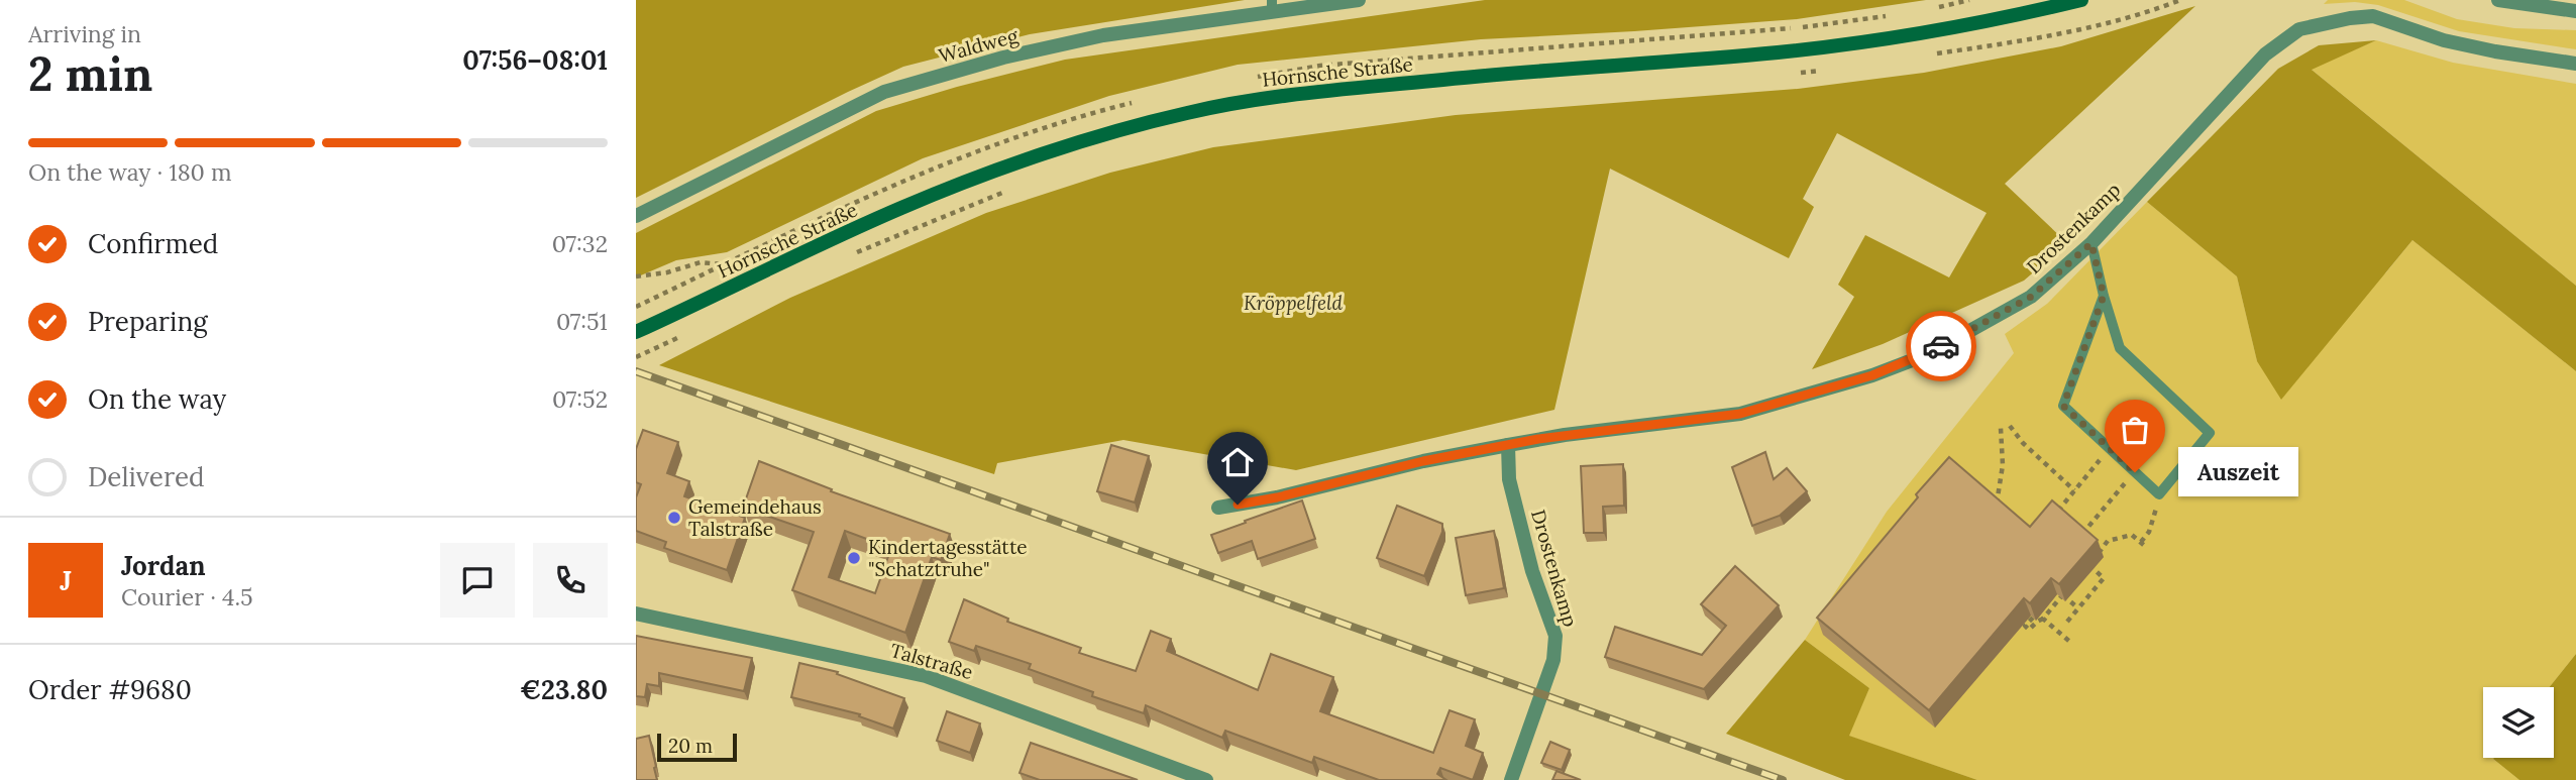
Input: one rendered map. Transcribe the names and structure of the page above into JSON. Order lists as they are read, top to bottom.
{
  "streets": {
    "main road": ["Hornsche Straße"],
    "street": ["Waldweg", "Drostenkamp", "Talstraße"]
  },
  "parks": ["Kröppelfeld"],
  "places": ["Auszeit", "Gemeindehaus Talstraße", "Kindertagesstätte \"Schatztruhe\""],
  "scale_bar": "20 m",
  "page": {
    "heading": ["2 min", "Arriving in", "07:56–08:01"],
    "panel": [
      "Jordan",
      "Courier · 4.5",
      "Order #9680",
      "€23.80"
    ],
    "bar": "On the way · 180 m",
    "list": [
      ["Confirmed", "07:32"],
      ["Preparing", "07:51"],
      ["On the way", "07:52"],
      "Delivered"
    ],
    "bubble": "Auszeit",
    "round": "J",
    "scale": "20 m"
  }
}
